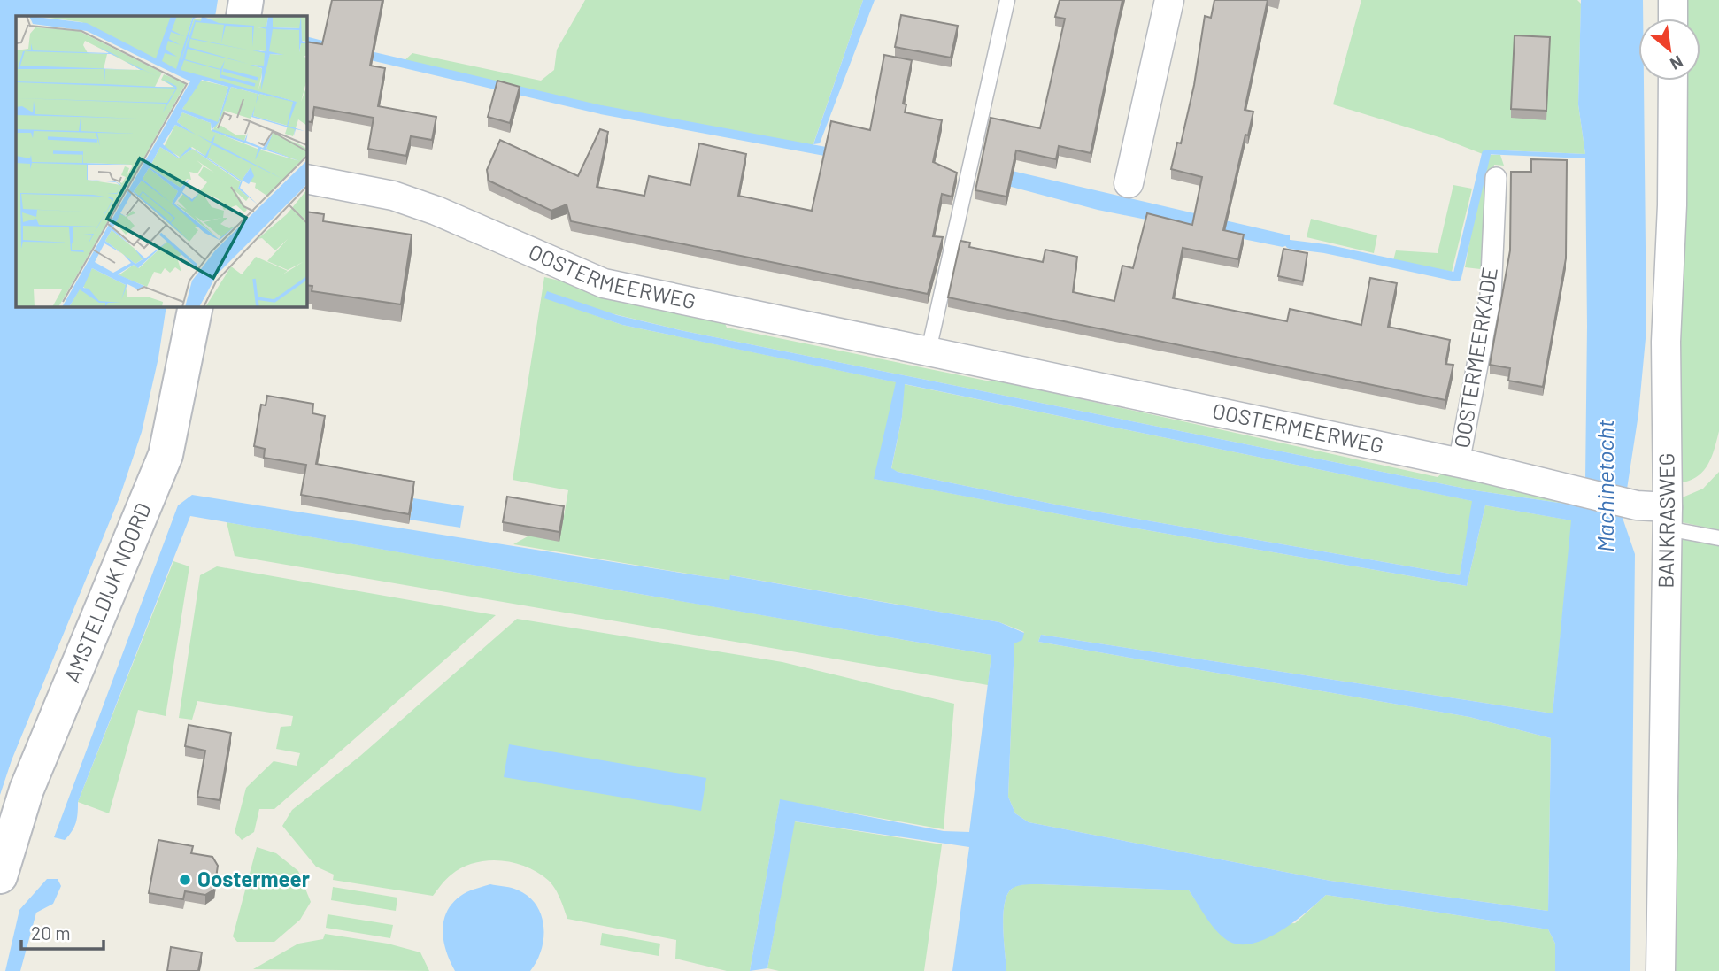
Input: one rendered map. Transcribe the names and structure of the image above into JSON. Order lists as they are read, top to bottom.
{
  "streets": {
    "street": [
      "OOSTERMEERWEG",
      "OOSTERMEERKADE",
      "BANKRASWEG",
      "AMSTELDIJK NOORD"
    ]
  },
  "crossings": [
    ["OOSTERMEERWEG", "OOSTERMEERKADE"],
    ["OOSTERMEERWEG", "BANKRASWEG"]
  ],
  "water": ["Machinetocht"],
  "places": ["Oostermeer"],
  "scale_bar": "20 m",
  "north": "bottom right"
}
